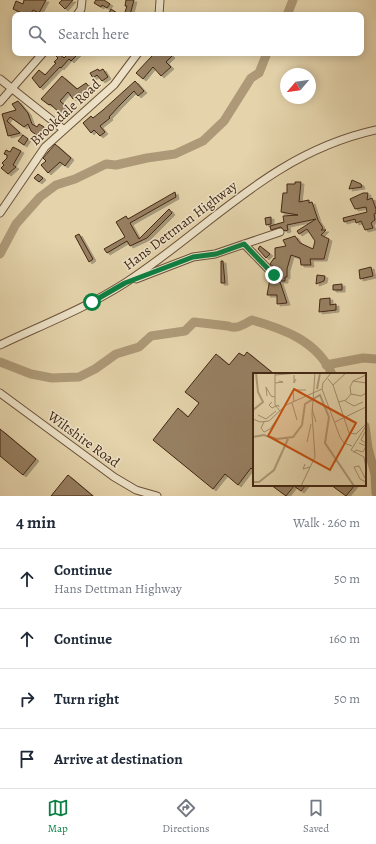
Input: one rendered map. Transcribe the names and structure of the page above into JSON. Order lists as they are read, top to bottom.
{
  "streets": {
    "street": ["Brookdale Road", "Hans Dettman Highway", "Wiltshire Road"]
  },
  "north": "bottom left",
  "page": {
    "search": "Search here",
    "heading": ["4 min", "Walk · 260 m"],
    "list": [
      ["Continue", "Hans Dettman Highway", "50 m"],
      ["Continue", "160 m"],
      ["Turn right", "50 m"],
      "Arrive at destination"
    ],
    "nav": ["Map", "Directions", "Saved"]
  }
}
